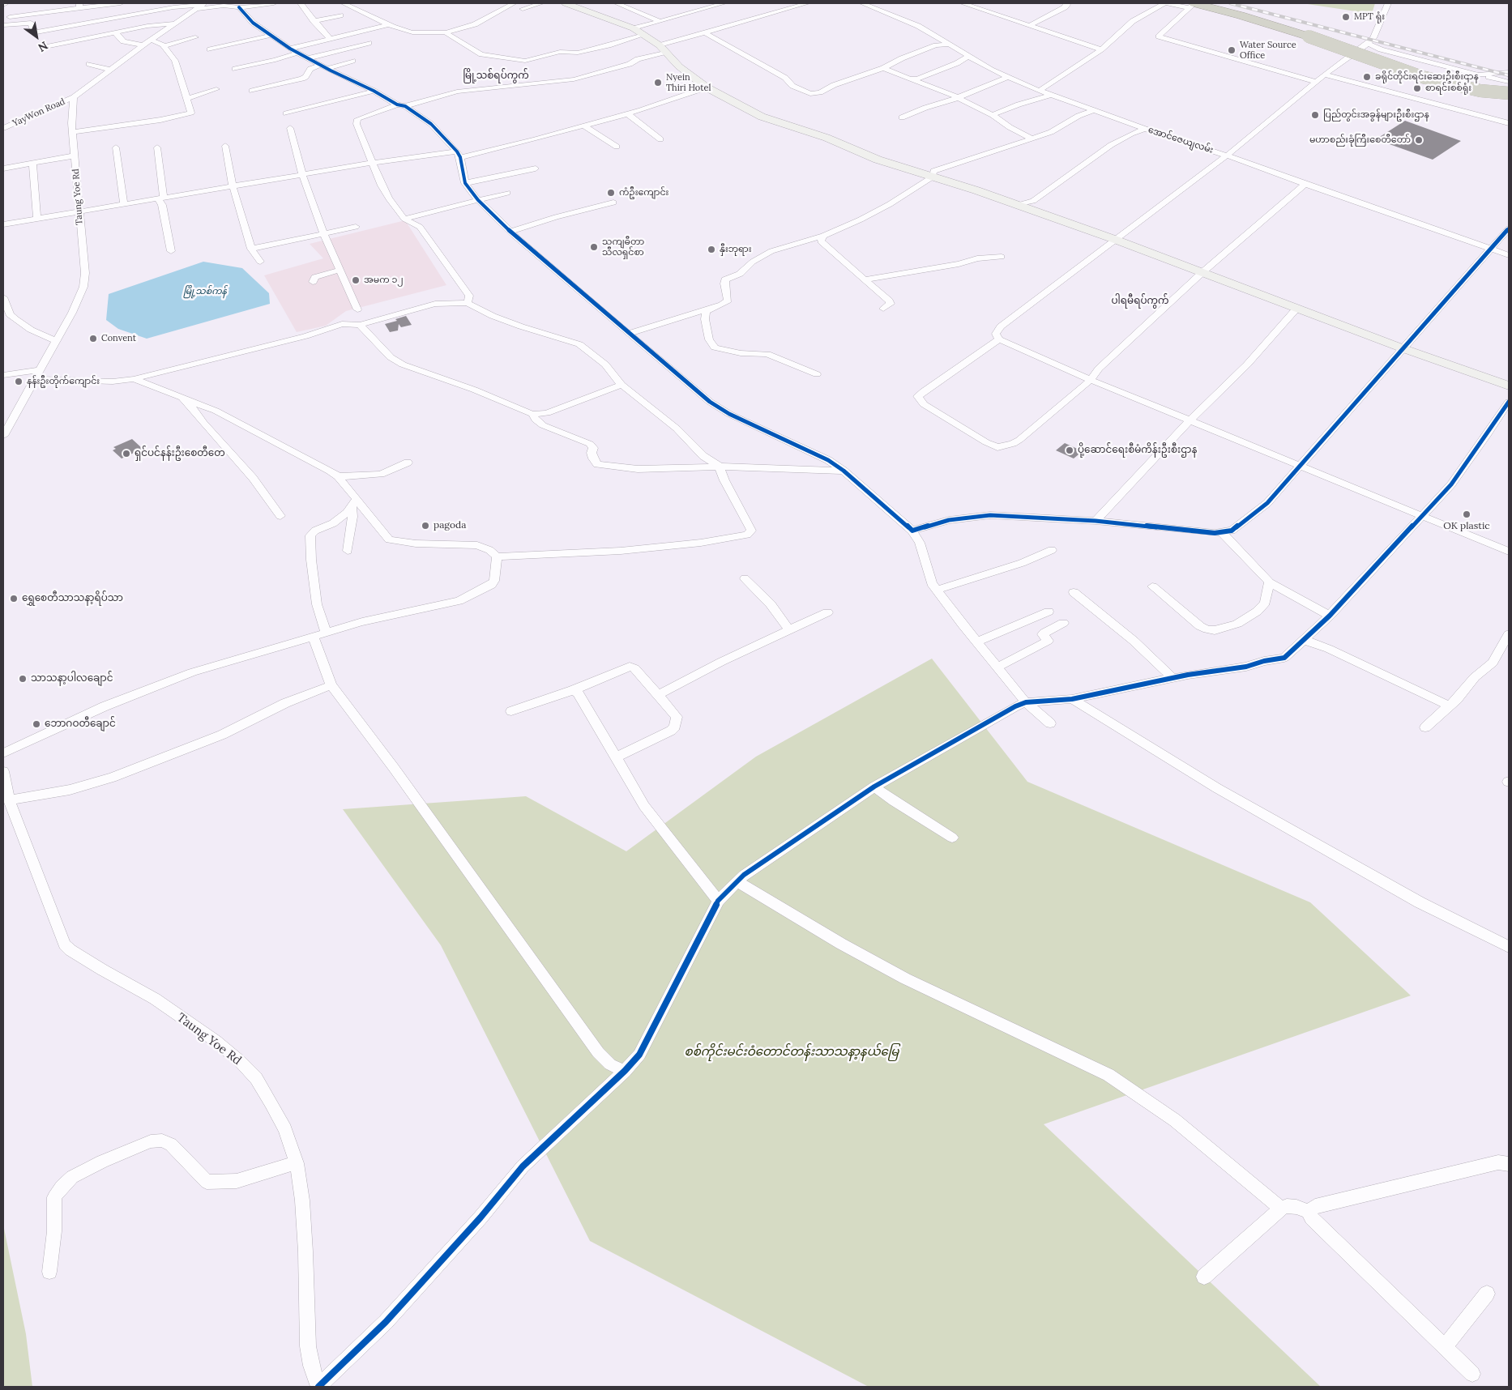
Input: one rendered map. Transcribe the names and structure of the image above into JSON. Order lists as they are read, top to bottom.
{
  "streets": {
    "street": ["YayWon Road", "အောင်ဇေယျလမ်း", "Taung Yoe Rd"]
  },
  "crossings": [
    ["YayWon Road", "Taung Yoe Rd"]
  ],
  "districts": ["မြို့သစ်ရပ်ကွက်", "ပါရမီရပ်ကွက်"],
  "water": ["မြို့သစ်ကန်"],
  "parks": ["စစ်ကိုင်းမင်းဝံတောင်တန်းသာသနာ့နယ်မြေ"],
  "places": [
    "MPT ရုံး",
    "Water Source Office",
    "ခရိုင်တိုင်းရင်းဆေးဦးစီးဌာန",
    "Nyein Thiri Hotel",
    "စာရင်းစစ်ရုံး",
    "ပြည်တွင်းအခွန်များဦးစီးဌာန",
    "မဟာစည်းခုံကြီးစေတီတော်",
    "ကံဦးကျောင်း",
    "သကျဓီတာ သီလရှင်စာ",
    "နှီးဘုရား",
    "အမက ၁၂",
    "Convent",
    "နန်းဦးတိုက်ကျောင်း",
    "ပို့ဆောင်ရေးစီမံကိန်းဦးစီးဌာန",
    "ရှင်ပင်နန်းဦးစေတီတေ",
    "OK plastic",
    "pagoda",
    "ရွှေစေတီသာသနာ့ရိပ်သာ",
    "သာသနာ့ပါလချောင်",
    "ဘောဂဝတီချောင်"
  ],
  "north": "bottom right"
}
